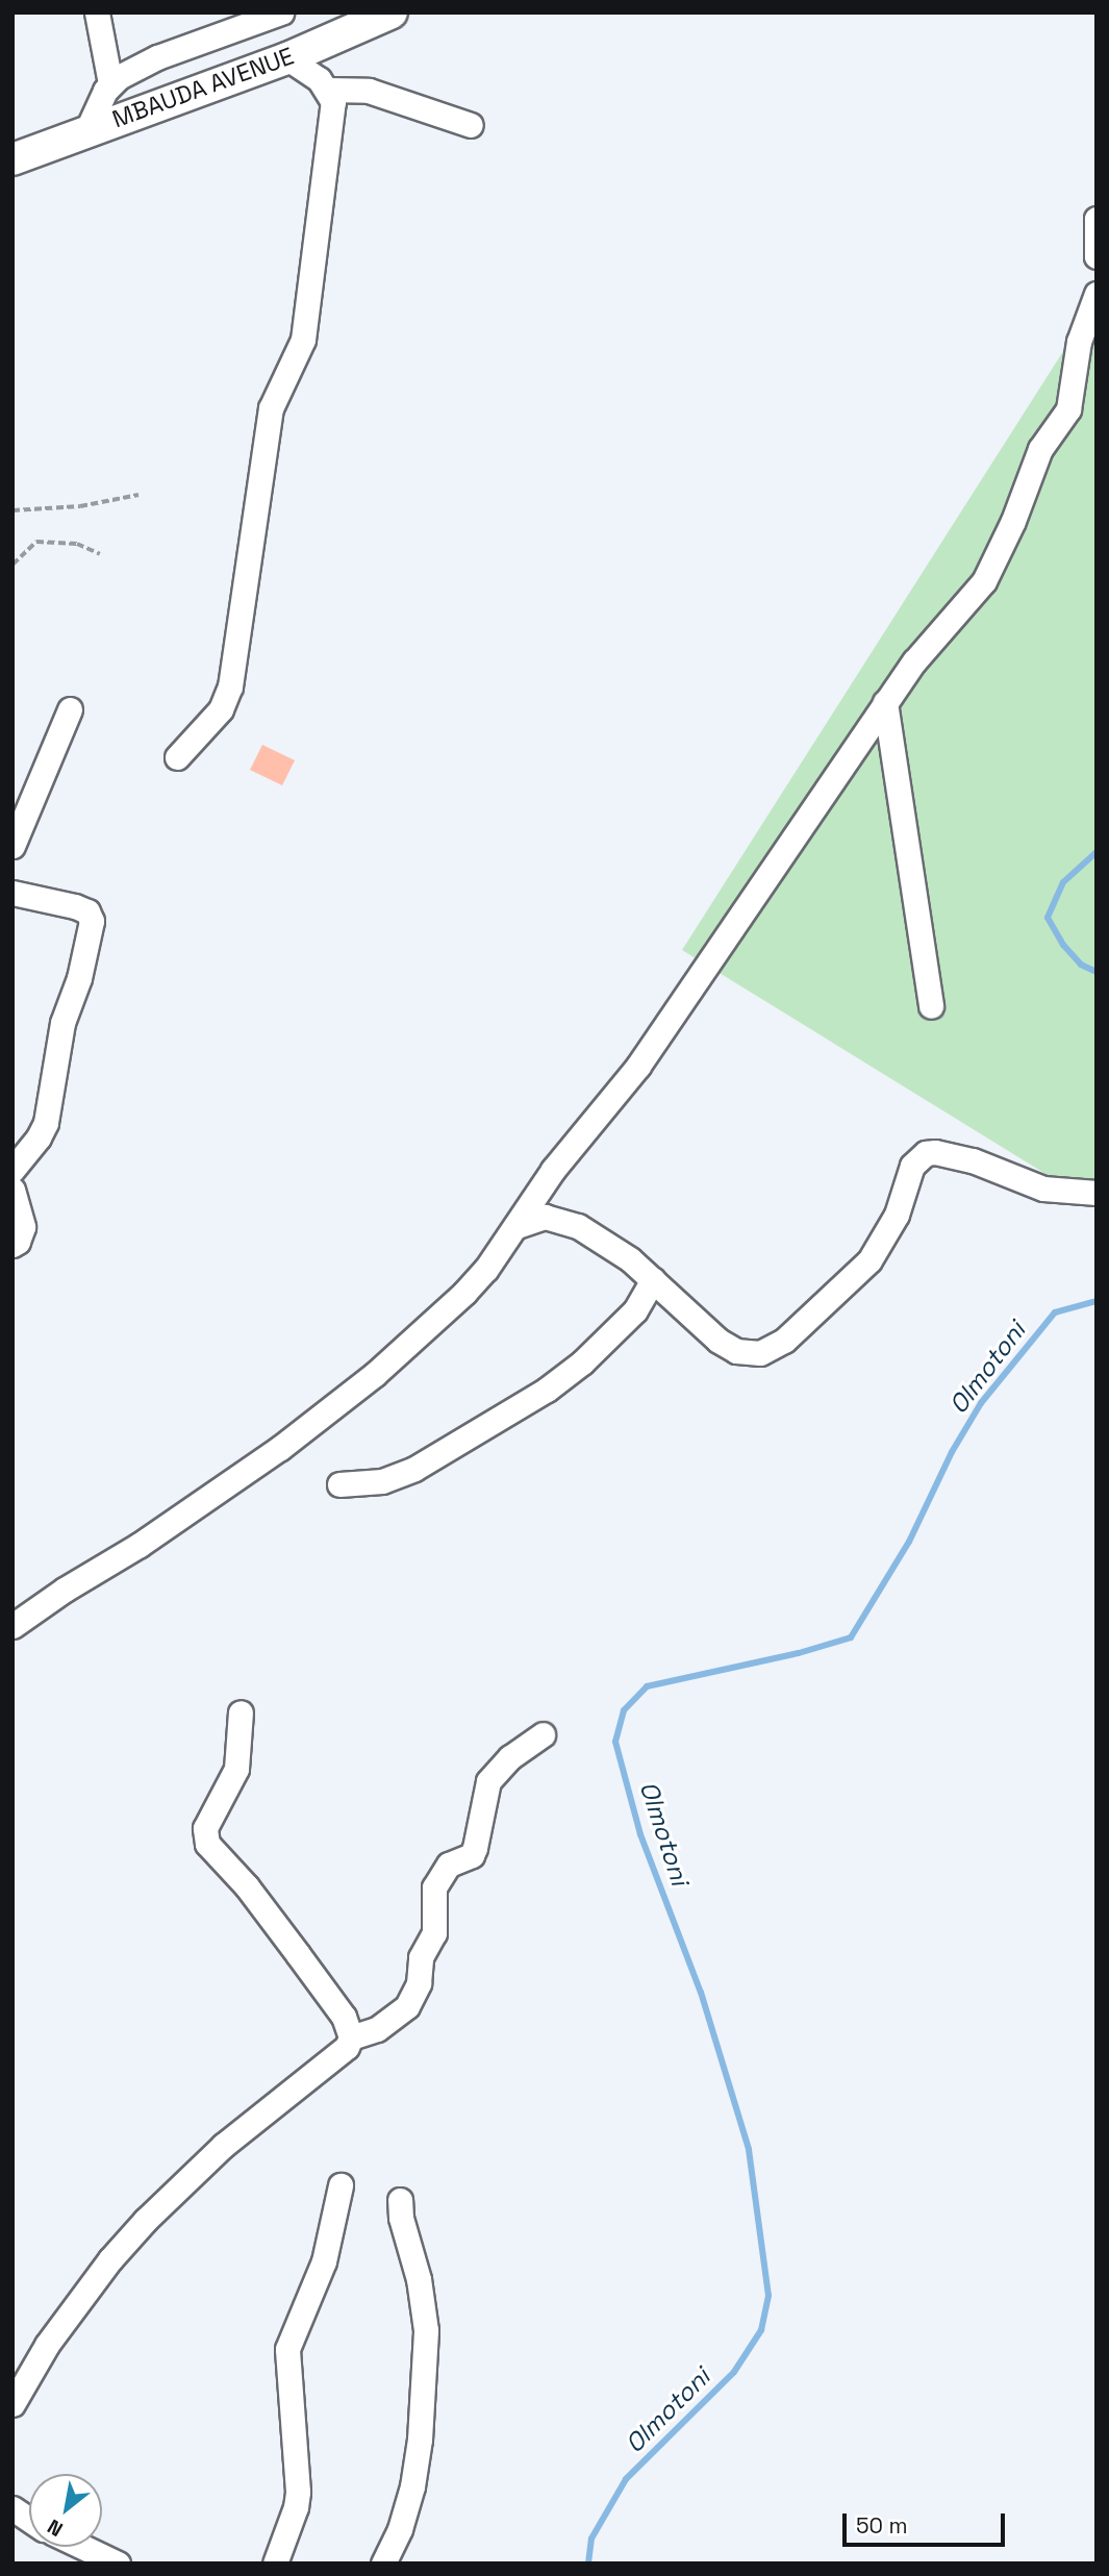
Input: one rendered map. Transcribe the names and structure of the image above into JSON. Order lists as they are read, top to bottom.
{
  "streets": {
    "street": ["MBAUDA AVENUE"]
  },
  "water": ["Olmotoni"],
  "scale_bar": "50 m",
  "north": "bottom left"
}
